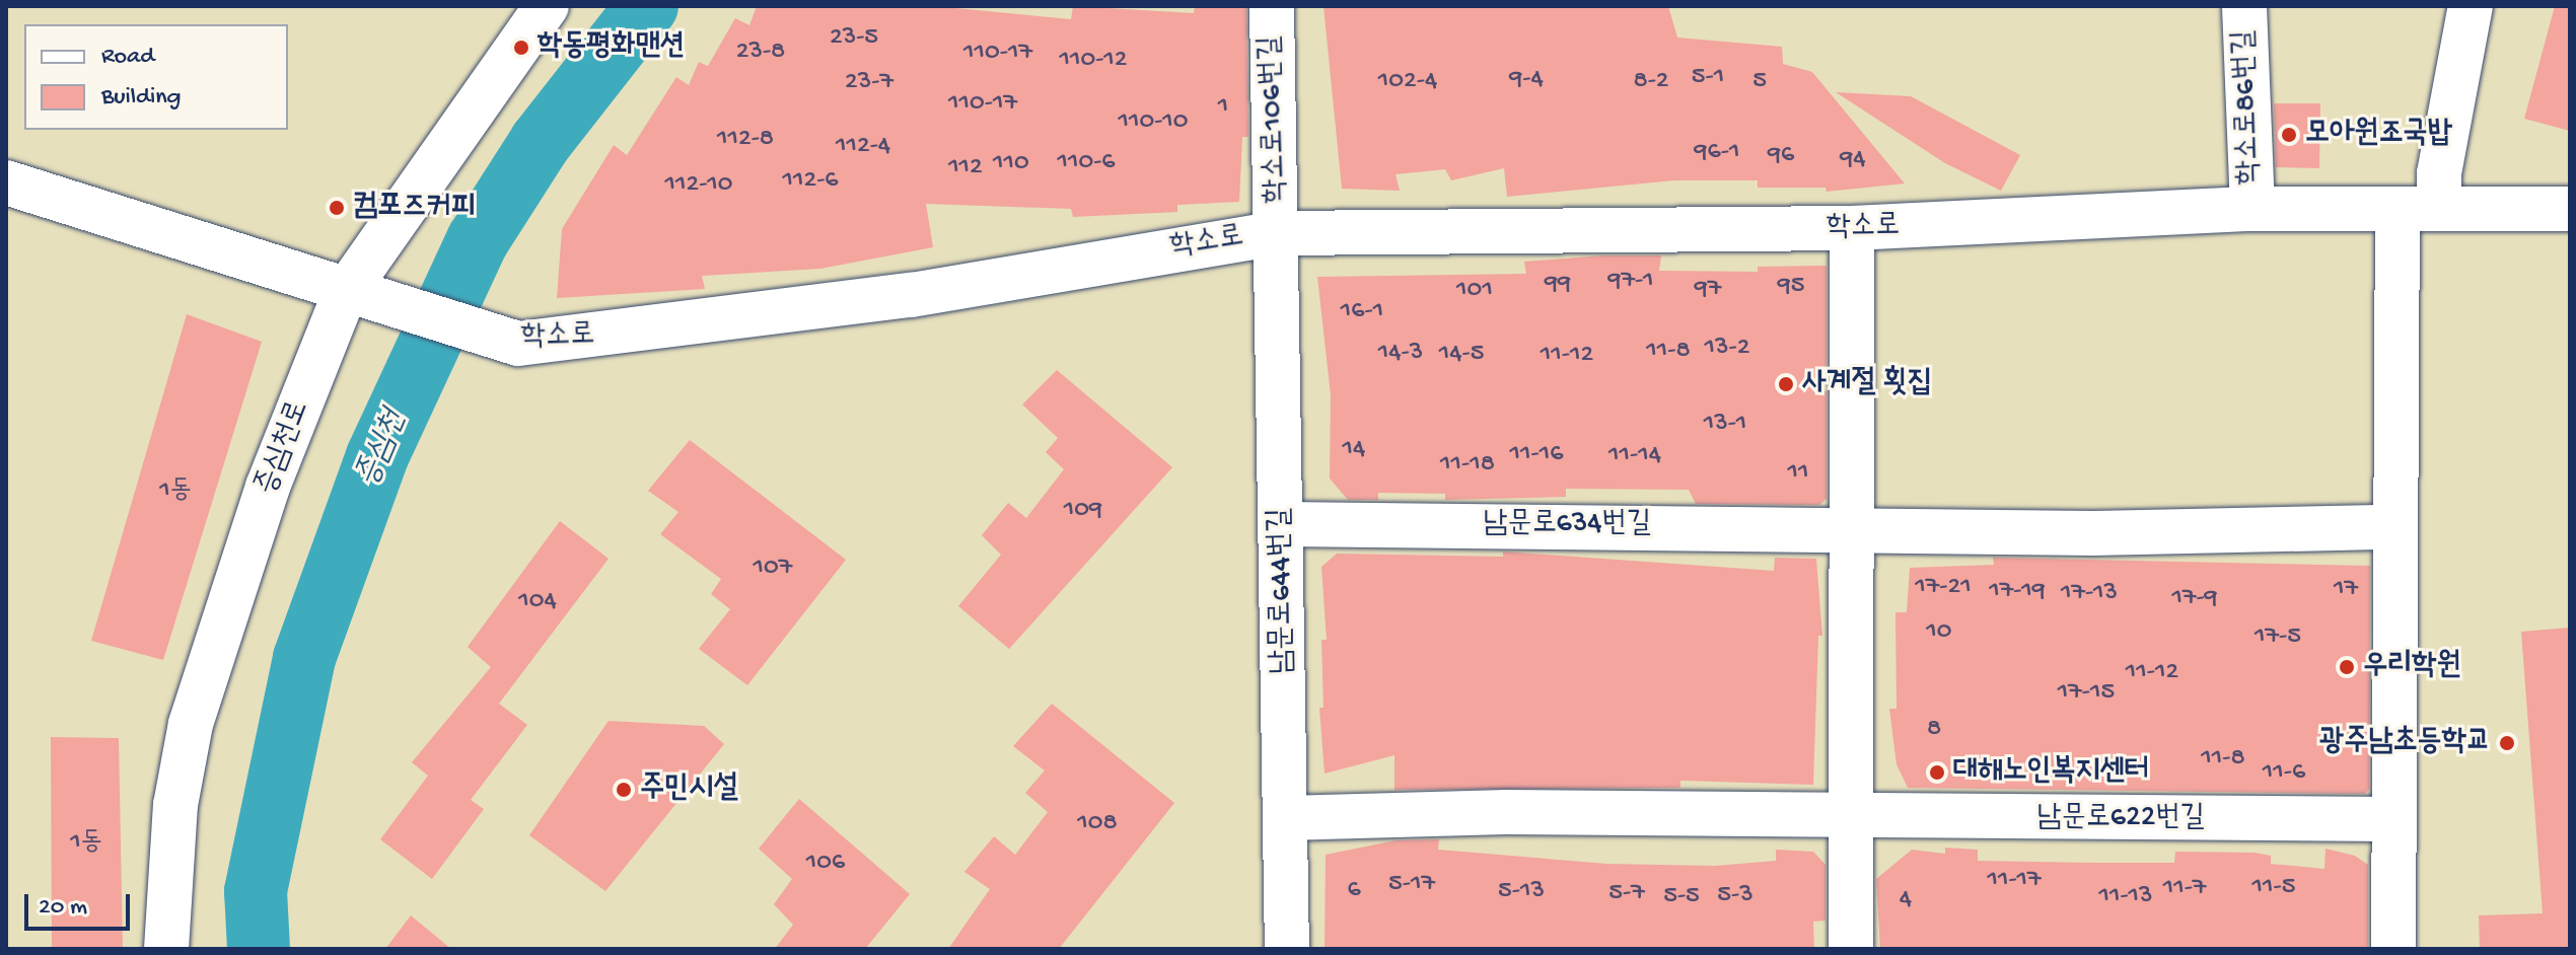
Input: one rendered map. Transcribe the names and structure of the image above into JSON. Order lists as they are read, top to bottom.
{
  "streets": {
    "street": [
      "학소로86번길",
      "학소로106번길",
      "학소로",
      "증심천로",
      "남문로634번길",
      "남문로644번길",
      "남문로622번길"
    ]
  },
  "crossings": [
    ["학소로86번길", "학소로"],
    ["학소로106번길", "학소로"],
    ["학소로106번길", "남문로644번길"],
    ["학소로", "증심천로"],
    ["학소로", "남문로644번길"],
    ["남문로634번길", "남문로644번길"]
  ],
  "water": ["증심천"],
  "places": [
    "학동평화맨션",
    "모아원조국밥",
    "컴포즈커피",
    "사계절 횟집",
    "우리학원",
    "광주남초등학교",
    "대해노인복지센터",
    "주민시설"
  ],
  "house_numbers": [
    "23-5",
    "23-8",
    "110-17",
    "110-12",
    "5-1",
    "9-4",
    "102-4",
    "8-2",
    "5",
    "23-7",
    "110-17",
    "1",
    "110-10",
    "112-8",
    "112-4",
    "96-1",
    "96",
    "94",
    "110-6",
    "110",
    "112",
    "112-6",
    "112-10",
    "97-1",
    "99",
    "95",
    "97",
    "101",
    "16-1",
    "13-2",
    "11-8",
    "14-3",
    "14-5",
    "11-12",
    "13-1",
    "14",
    "11-16",
    "11-14",
    "11-18",
    "11",
    "1동",
    "109",
    "107",
    "17-21",
    "17",
    "17-19",
    "17-13",
    "17-9",
    "104",
    "10",
    "17-5",
    "11-12",
    "17-15",
    "8",
    "11-8",
    "11-6",
    "108",
    "1동",
    "106",
    "11-17",
    "5-17",
    "11-5",
    "11-7",
    "6",
    "5-13",
    "5-7",
    "5-3",
    "5-5",
    "11-13",
    "4"
  ],
  "legend": ["Road", "Building"],
  "scale_bar": "20 m"
}
